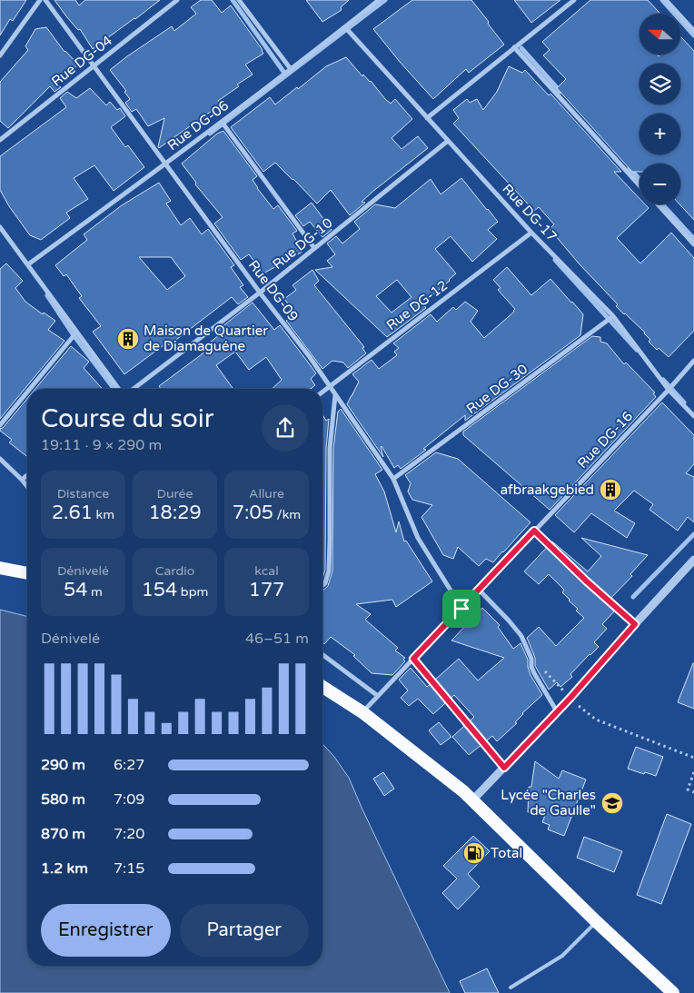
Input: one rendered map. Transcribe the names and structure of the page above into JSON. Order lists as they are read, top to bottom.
{
  "streets": {
    "street": [
      "Rue DG-04",
      "Rue DG-06",
      "Rue DG-17",
      "Rue DG-10",
      "Rue DG-09",
      "Rue DG-12",
      "Rue DG-30",
      "Rue DG-16"
    ]
  },
  "crossings": [
    ["Rue DG-04", "Rue DG-09"],
    ["Rue DG-06", "Rue DG-17"],
    ["Rue DG-06", "Rue DG-09"],
    ["Rue DG-17", "Rue DG-10"],
    ["Rue DG-17", "Rue DG-12"],
    ["Rue DG-17", "Rue DG-30"],
    ["Rue DG-17", "Rue DG-16"],
    ["Rue DG-10", "Rue DG-09"],
    ["Rue DG-09", "Rue DG-12"],
    ["Rue DG-09", "Rue DG-30"],
    ["Rue DG-09", "Rue DG-16"]
  ],
  "places": {
    "building": ["Maison de Quartier de Diamaguéne", "afbraakgebied"],
    "school or university": ["Lycée \"Charles de Gaulle\""],
    "fuel station": ["Total"]
  },
  "north": "left",
  "page": {
    "map_buttons": ["+", "−"],
    "heading": ["Course du soir", "19:11 · 9 × 290 m"],
    "stats": [
      ["Distance", "2.61 km"],
      ["Durée", "18:29"],
      ["Allure", "7:05 /km"],
      ["Dénivelé", "54 m"],
      ["Cardio", "154 bpm"],
      ["kcal", "177"]
    ],
    "chart": ["Dénivelé", "46–51 m"],
    "list": [
      {
        "name": "290 m",
        "note": "6:27"
      },
      {
        "name": "580 m",
        "note": "7:09"
      },
      {
        "name": "870 m",
        "note": "7:20"
      },
      {
        "name": "1.2 km",
        "note": "7:15"
      }
    ],
    "buttons": ["Enregistrer", "Partager"]
  }
}
